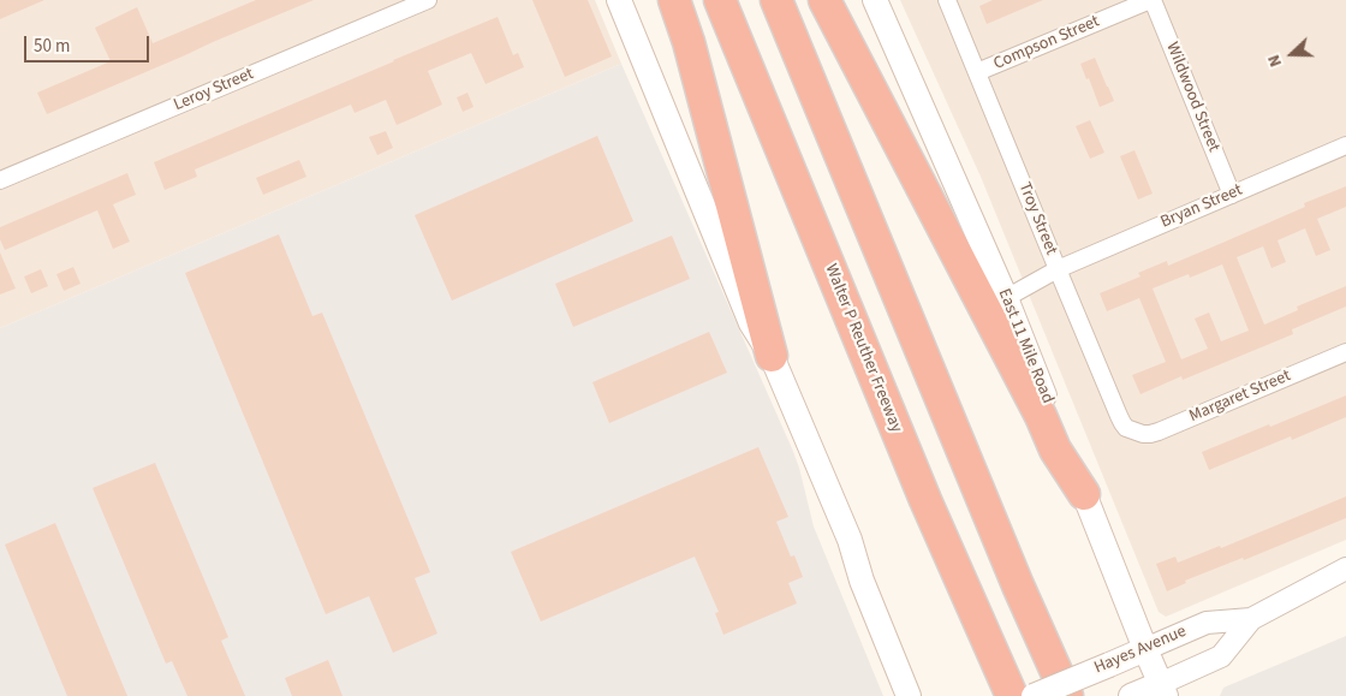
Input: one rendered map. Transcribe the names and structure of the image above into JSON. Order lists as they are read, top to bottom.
{
  "streets": {
    "highway": ["Walter P Reuther Freeway"],
    "main road": ["East 11 Mile Road", "Hayes Avenue"],
    "street": [
      "Compson Street",
      "Leroy Street",
      "Wildwood Street",
      "Bryan Street",
      "Troy Street",
      "Margaret Street"
    ]
  },
  "crossings": [
    ["Compson Street", "Wildwood Street"],
    ["Compson Street", "Troy Street"],
    ["Wildwood Street", "Bryan Street"],
    ["Bryan Street", "Troy Street"],
    ["Bryan Street", "East 11 Mile Road"],
    ["Troy Street", "Margaret Street"],
    ["East 11 Mile Road", "Hayes Avenue"]
  ],
  "scale_bar": "50 m",
  "north": "left"
}
